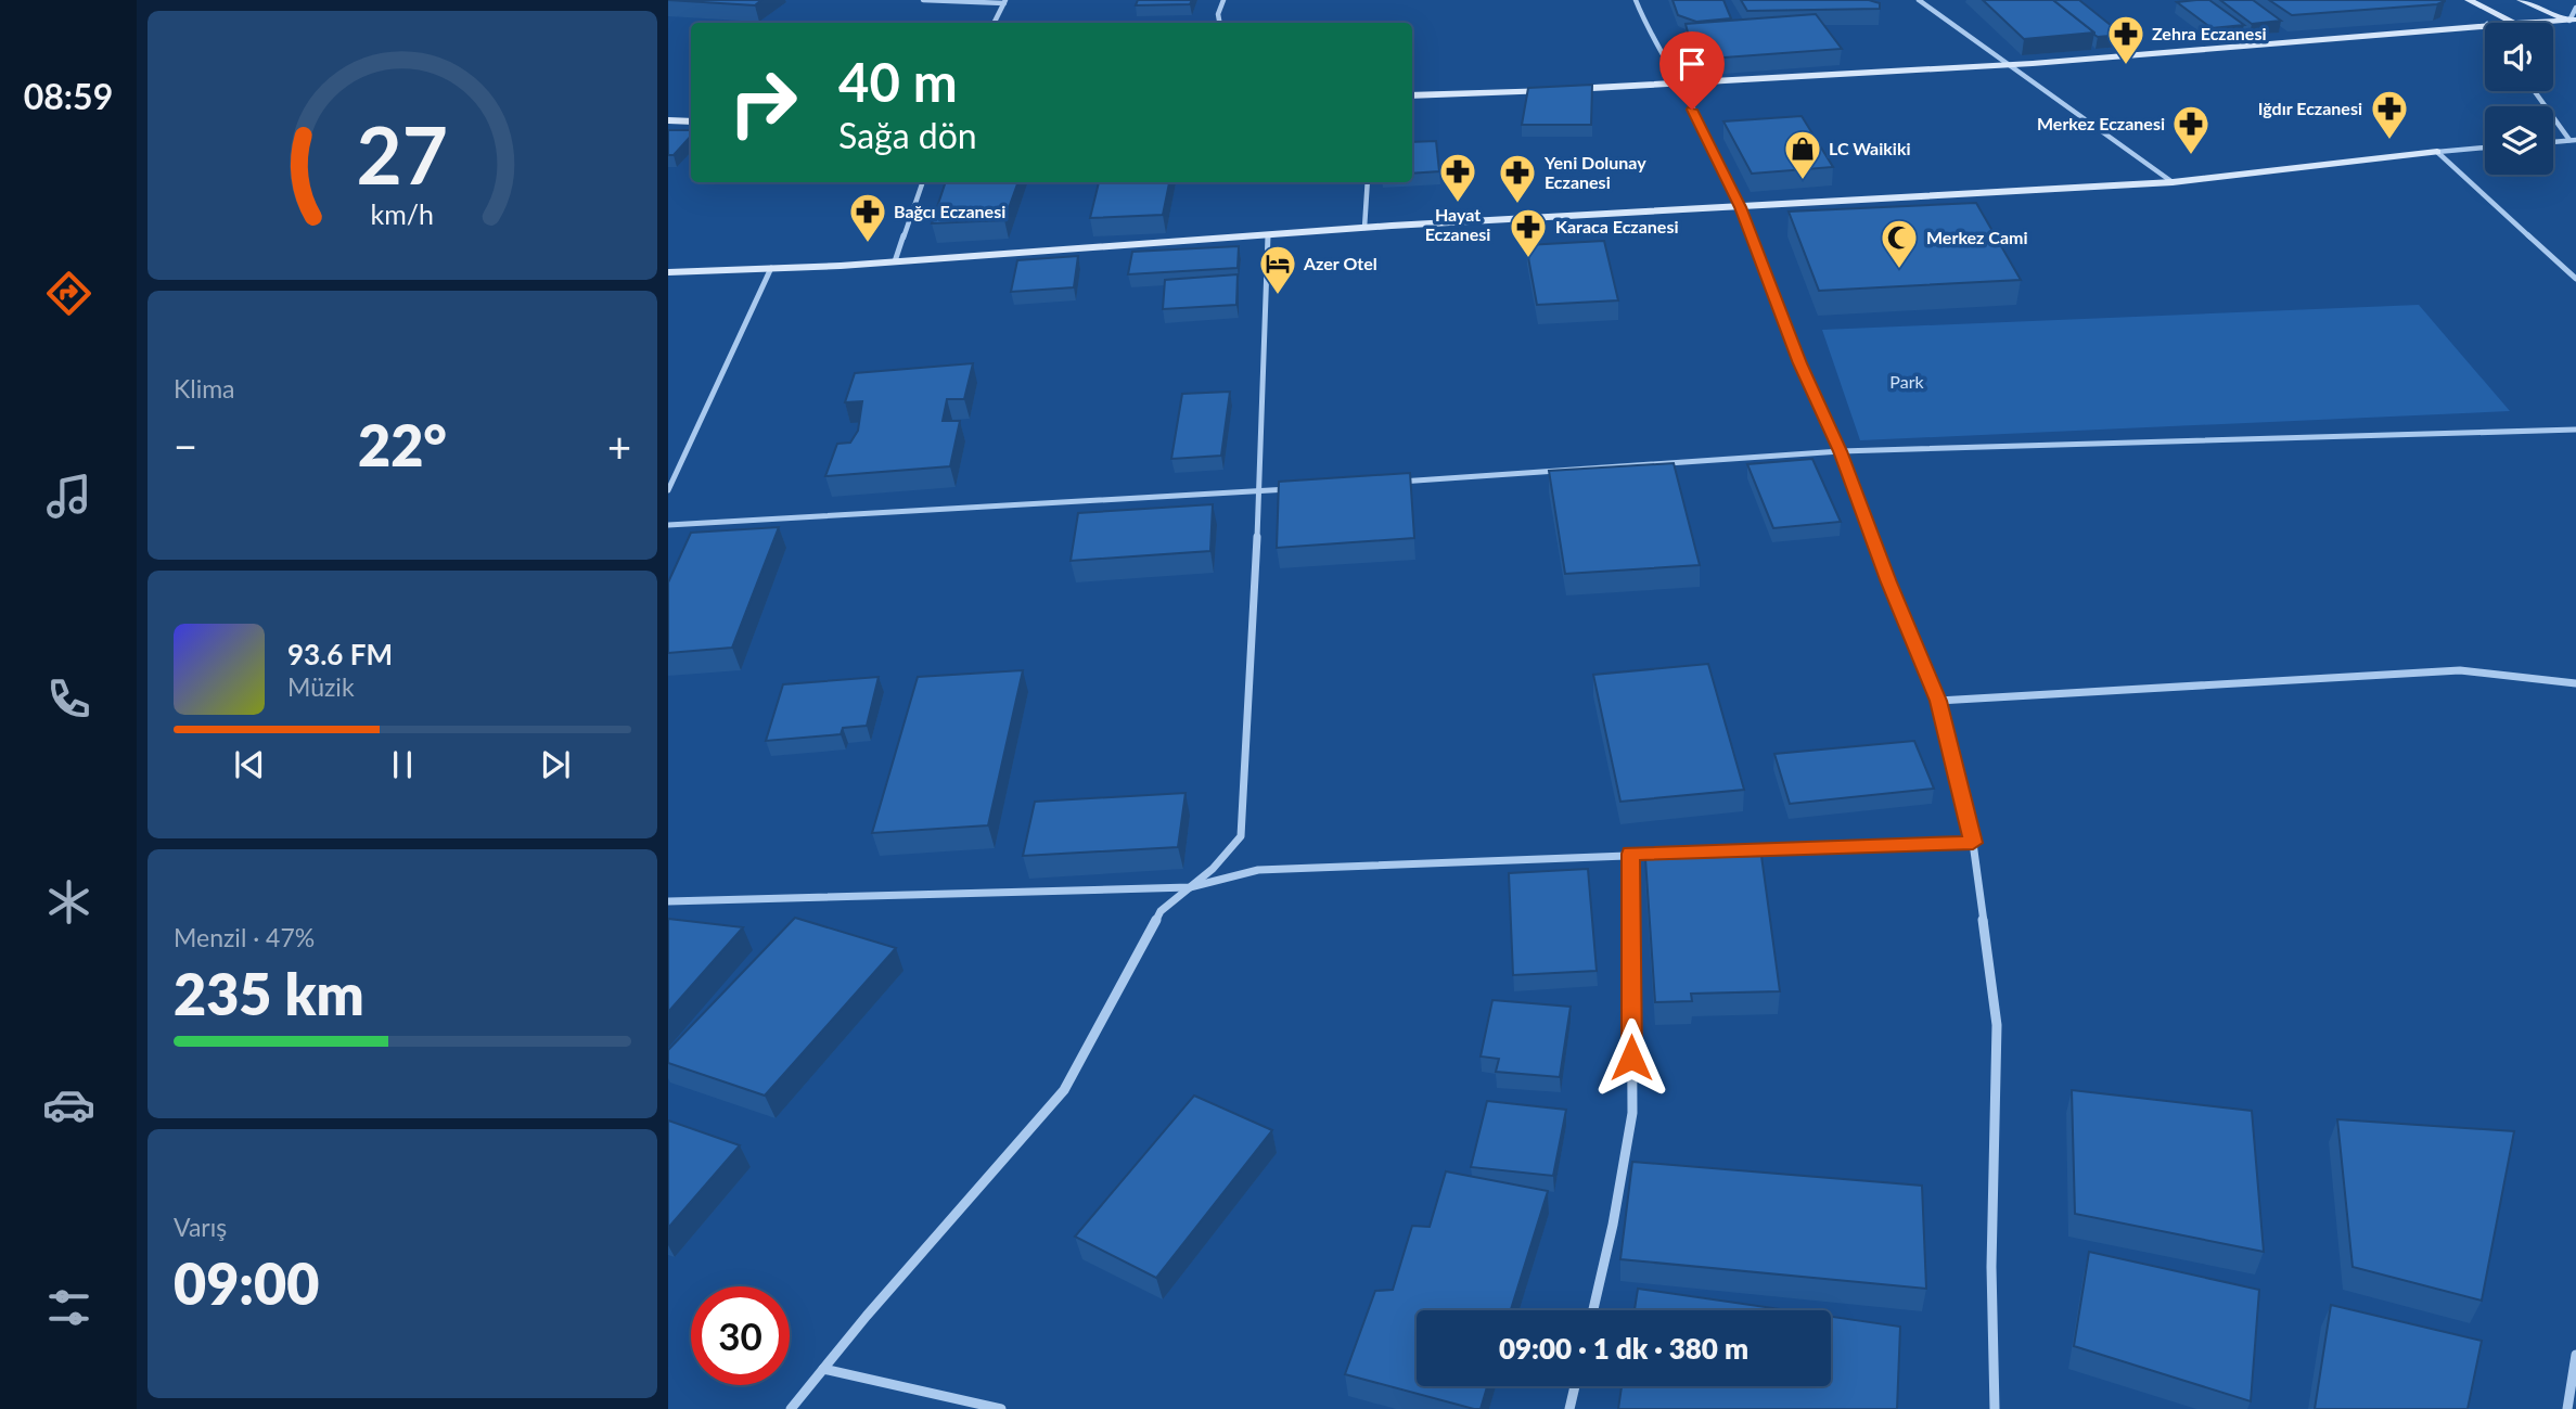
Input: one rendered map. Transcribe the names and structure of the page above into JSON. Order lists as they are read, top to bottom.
{
  "parks": ["Park"],
  "places": {
    "pharmacy": [
      "Zehra Eczanesi",
      "Iğdır Eczanesi",
      "Merkez Eczanesi",
      "Hayat Eczanesi",
      "Yeni Dolunay Eczanesi",
      "Bağcı Eczanesi",
      "Karaca Eczanesi"
    ],
    "shop": ["LC Waikiki"],
    "mosque": ["Merkez Cami"],
    "hotel": ["Azer Otel"]
  },
  "page": {
    "tabs": "08:59",
    "turn": ["40 m", "Sağa dön"],
    "tile": [
      "Klima",
      ["Menzil · 47%", "235 km"],
      ["Varış", "09:00"]
    ],
    "heat": ["−", "22°", "+"],
    "song": ["93.6 FM", "Müzik"],
    "limit": "30",
    "trip": "09:00 · 1 dk · 380 m",
    "gauge": ["27", "km/h"]
  }
}
